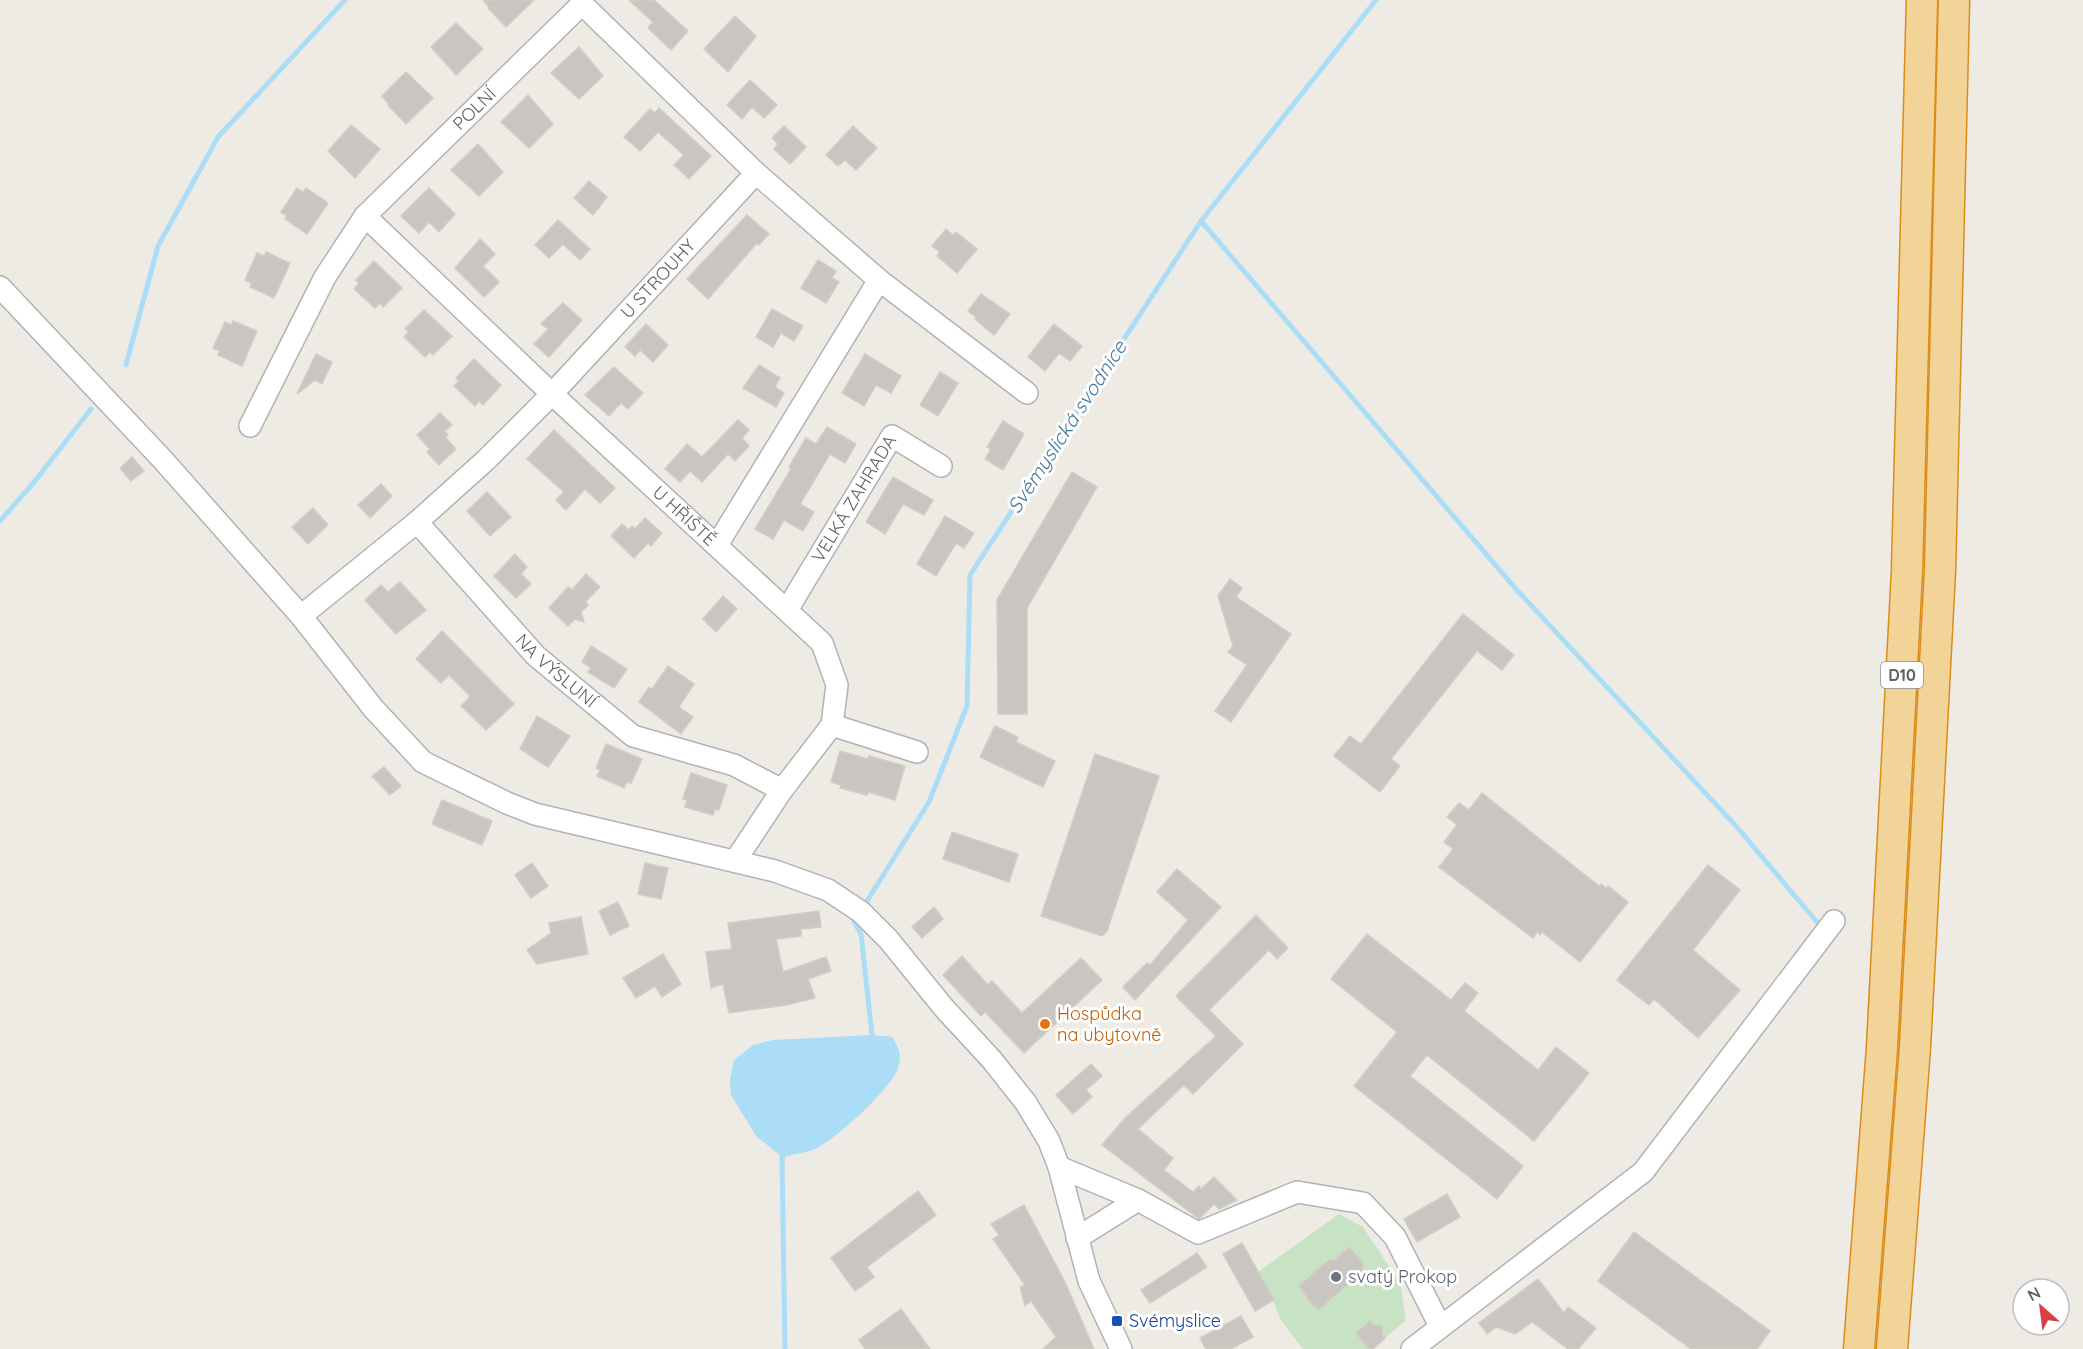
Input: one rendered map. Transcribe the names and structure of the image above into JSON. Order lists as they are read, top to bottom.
{
  "streets": {
    "highway": ["D10"],
    "street": [
      "POLNÍ",
      "U STROUHY",
      "VELKÁ ZAHRADA",
      "U HŘIŠTĚ",
      "NA VÝSLUNÍ"
    ]
  },
  "crossings": [
    ["POLNÍ", "U STROUHY"],
    ["POLNÍ", "U HŘIŠTĚ"],
    ["U STROUHY", "U HŘIŠTĚ"],
    ["U STROUHY", "NA VÝSLUNÍ"],
    ["VELKÁ ZAHRADA", "U HŘIŠTĚ"]
  ],
  "water": ["Svémyslická svodnice"],
  "places": {
    "other": ["Hospůdka na ubytovně", "svatý Prokop"],
    "transit": ["Svémyslice"]
  },
  "north": "top left"
}
